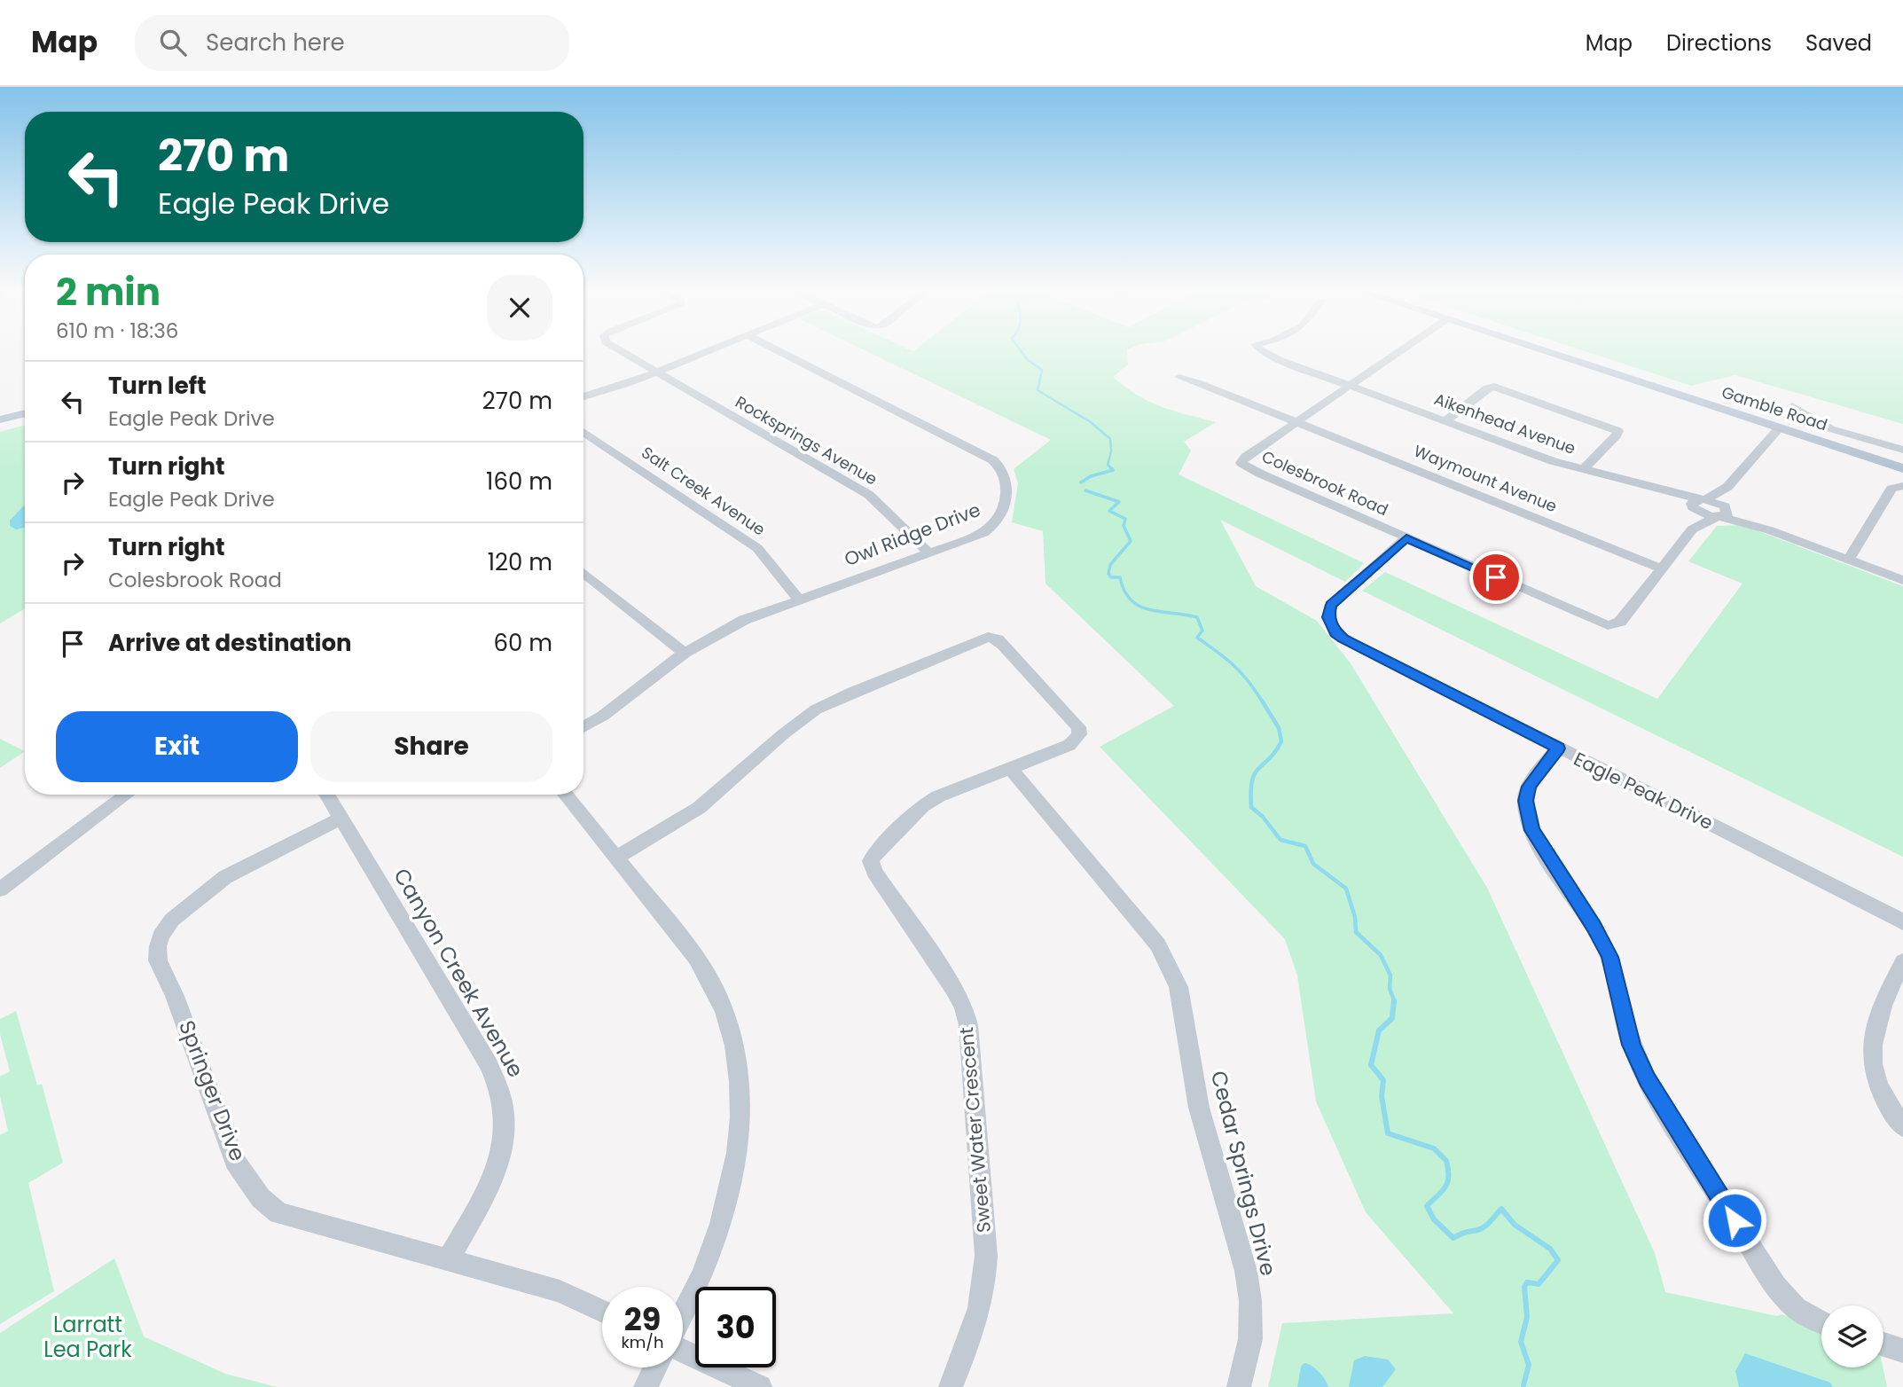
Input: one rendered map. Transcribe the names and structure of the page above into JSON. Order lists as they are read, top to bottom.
{
  "streets": {
    "main road": ["Gamble Road"],
    "street": [
      "Aikenhead Avenue",
      "Rocksprings Avenue",
      "Waymount Avenue",
      "Colesbrook Road",
      "Salt Creek Avenue",
      "Owl Ridge Drive",
      "Eagle Peak Drive",
      "Canyon Creek Avenue",
      "Springer Drive",
      "Sweet Water Crescent",
      "Cedar Springs Drive"
    ]
  },
  "crossings": [
    ["Aikenhead Avenue", "Colesbrook Road"],
    ["Rocksprings Avenue", "Owl Ridge Drive"],
    ["Waymount Avenue", "Colesbrook Road"],
    ["Colesbrook Road", "Eagle Peak Drive"],
    ["Salt Creek Avenue", "Owl Ridge Drive"],
    ["Canyon Creek Avenue", "Springer Drive"],
    ["Sweet Water Crescent", "Cedar Springs Drive"]
  ],
  "parks": ["Larratt Lea Park"],
  "page": {
    "header": "Map",
    "search": "Search here",
    "nav": ["Map", "Directions", "Saved"],
    "turn": ["270 m", "Eagle Peak Drive"],
    "heading": ["2 min", "610 m · 18:36"],
    "list": [
      {
        "name": "Turn left",
        "note": "Eagle Peak Drive",
        "value": "270 m"
      },
      {
        "name": "Turn right",
        "note": "Eagle Peak Drive",
        "value": "160 m"
      },
      {
        "name": "Turn right",
        "note": "Colesbrook Road",
        "value": "120 m"
      },
      {
        "name": "Arrive at destination",
        "value": "60 m"
      }
    ],
    "buttons": ["Exit", "Share"],
    "speed": "29 km/h",
    "limit": "30"
  }
}
